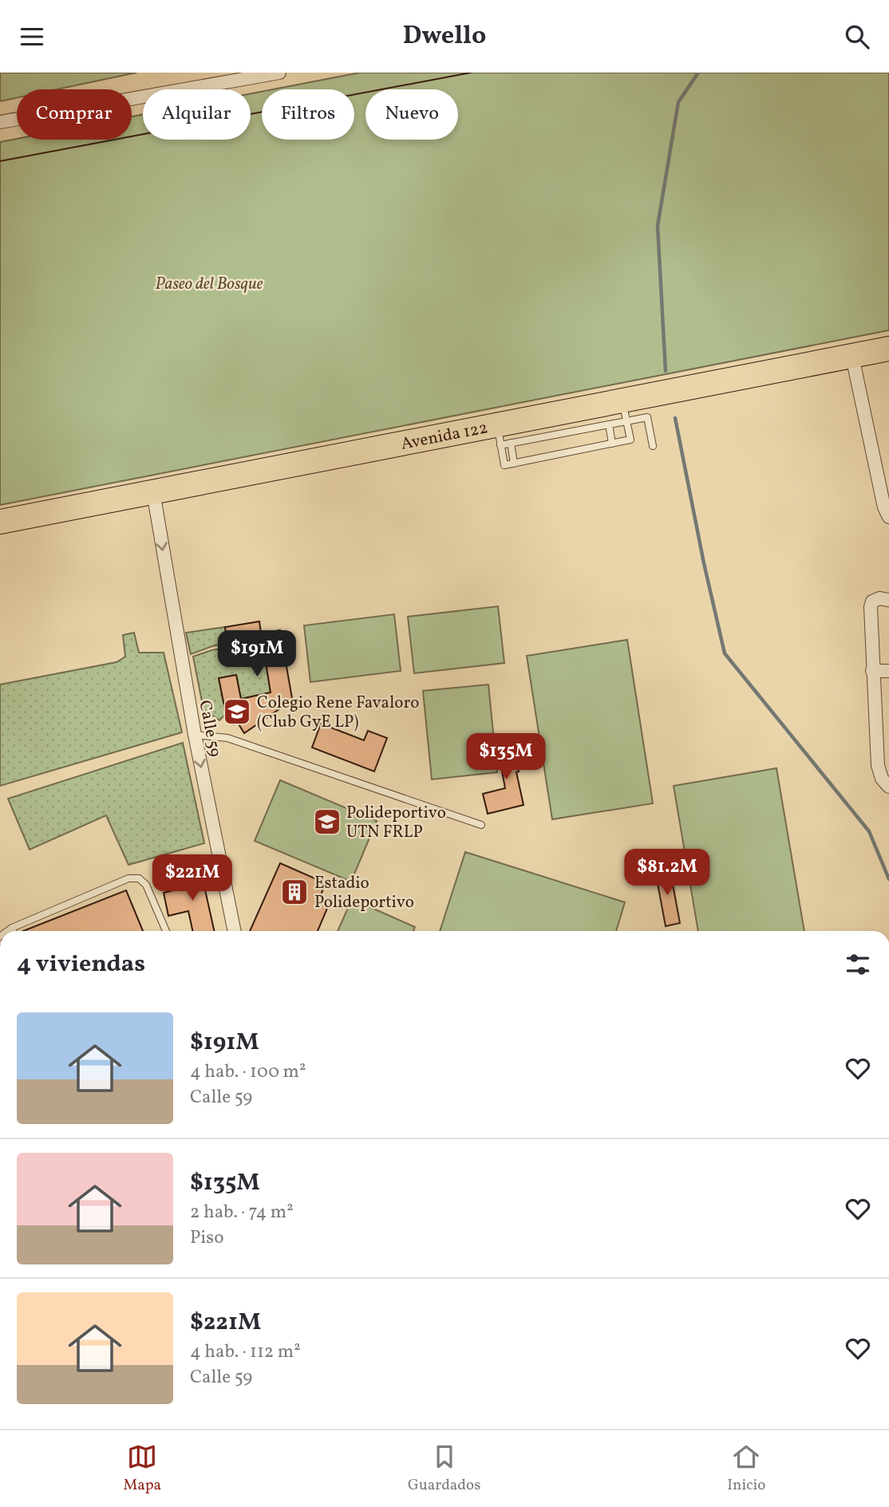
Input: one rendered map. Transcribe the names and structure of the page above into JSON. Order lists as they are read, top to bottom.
{
  "streets": {
    "highway": ["Avenida 122"],
    "street": ["Calle 59"]
  },
  "crossings": [
    ["Avenida 122", "Calle 59"]
  ],
  "one_way": ["Calle 59"],
  "parks": ["Paseo del Bosque"],
  "places": {
    "school or university": ["Colegio Rene Favaloro (Club GyE LP)", "Polideportivo UTN FRLP"],
    "building": ["Estadio Polideportivo"]
  },
  "page": {
    "header": "Dwello",
    "chip": [
      "Comprar",
      "Alquilar",
      "Filtros",
      "Nuevo"
    ],
    "price": [
      "$191M",
      "$135M",
      "$81.2M",
      "$221M"
    ],
    "heading": "4 viviendas",
    "list": [
      {
        "name": "$191M",
        "note": "4 hab. · 100 m² · Calle 59"
      },
      {
        "name": "$135M",
        "note": "2 hab. · 74 m² · Piso"
      },
      {
        "name": "$221M",
        "note": "4 hab. · 112 m² · Calle 59"
      }
    ],
    "tabs": ["Mapa", "Guardados", "Inicio"]
  }
}
